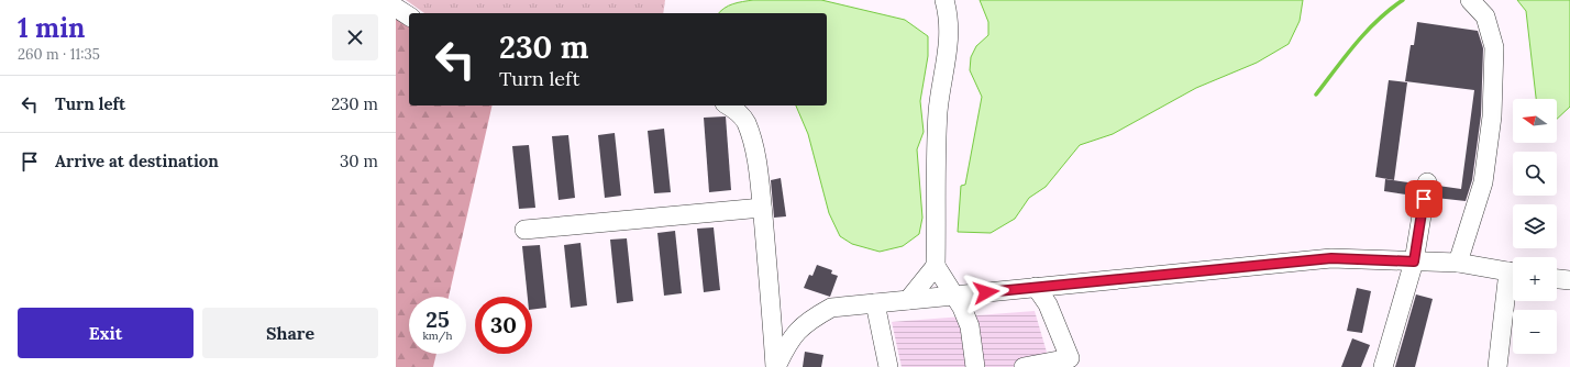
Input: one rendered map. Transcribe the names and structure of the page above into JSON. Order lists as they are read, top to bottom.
{
  "north": "left",
  "page": {
    "heading": ["1 min", "260 m · 11:35"],
    "turn": ["230 m", "Turn left"],
    "list": [
      {
        "name": "Turn left",
        "value": "230 m"
      },
      {
        "name": "Arrive at destination",
        "value": "30 m"
      }
    ],
    "map_buttons": ["+", "−"],
    "speed": "25 km/h",
    "limit": "30",
    "buttons": ["Exit", "Share"]
  }
}
